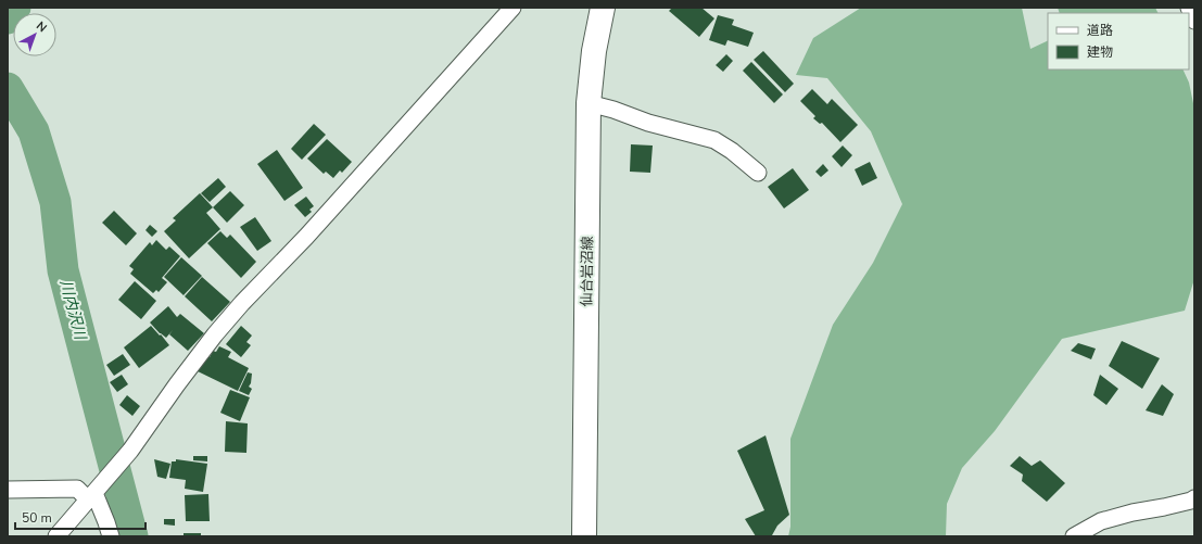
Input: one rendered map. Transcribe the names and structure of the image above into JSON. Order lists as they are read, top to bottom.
{
  "streets": {
    "main road": ["仙台岩沼線"]
  },
  "water": ["川内沢川"],
  "legend": ["道路", "建物"],
  "scale_bar": "50 m",
  "north": "top right"
}
